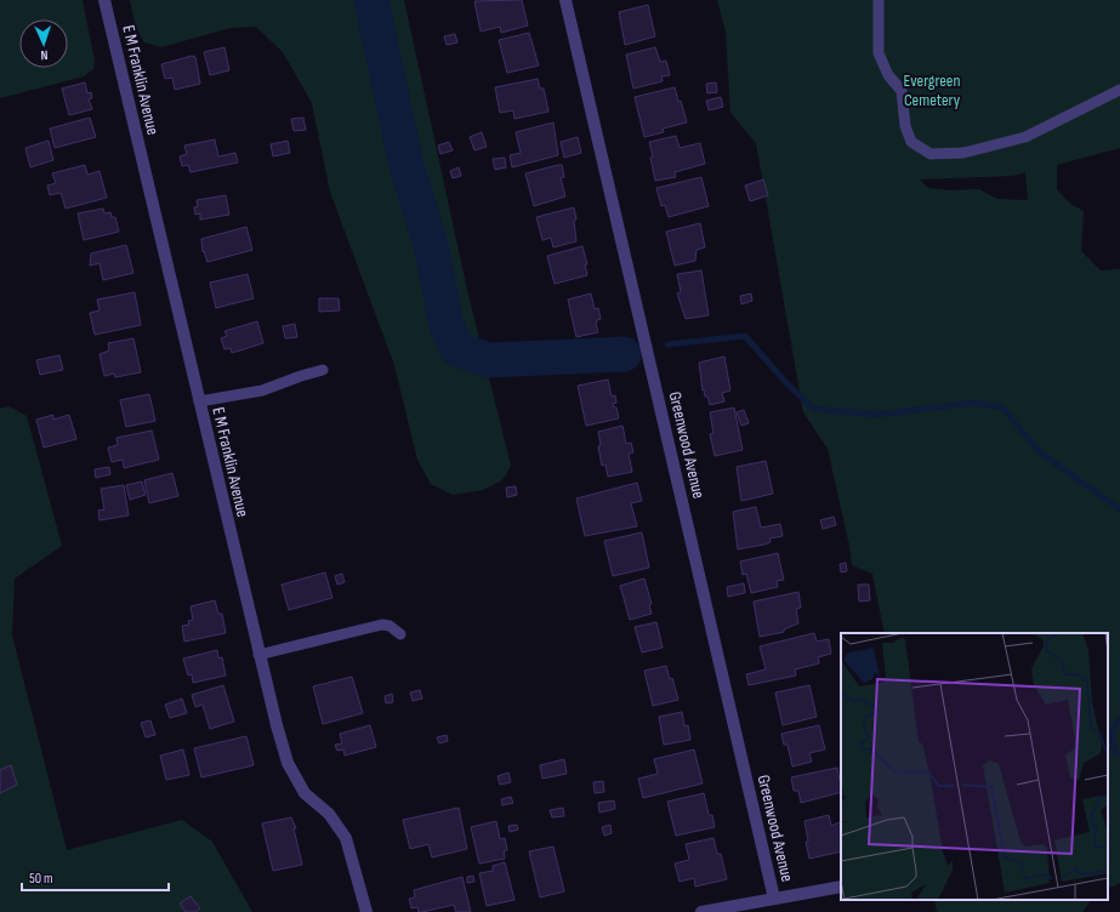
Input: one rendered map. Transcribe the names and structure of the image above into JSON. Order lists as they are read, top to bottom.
{
  "streets": {
    "street": ["E M Franklin Avenue", "Greenwood Avenue"]
  },
  "parks": ["Evergreen Cemetery"],
  "scale_bar": "50 m",
  "north": "bottom"
}
